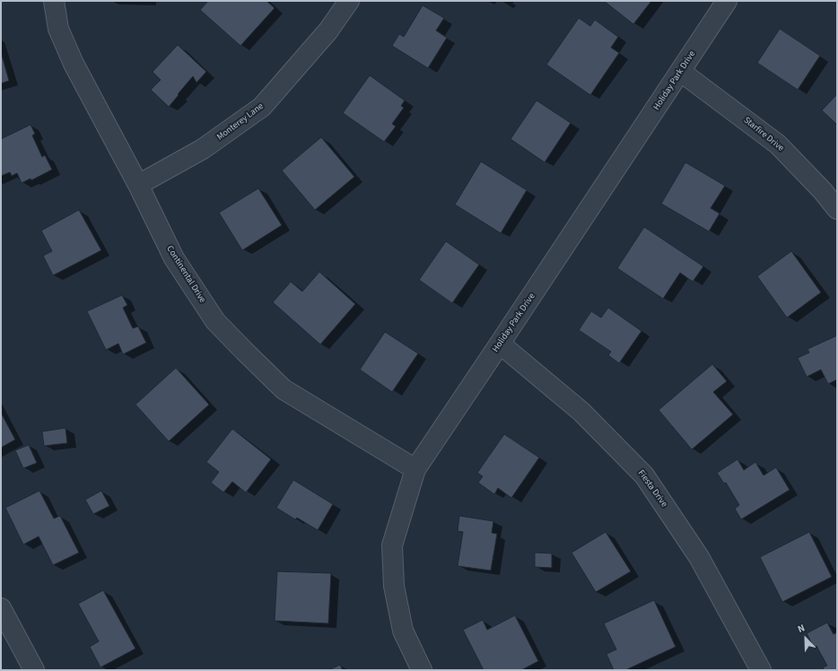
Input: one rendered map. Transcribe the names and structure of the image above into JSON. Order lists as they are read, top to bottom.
{
  "streets": {
    "street": [
      "Holiday Park Drive",
      "Monterey Lane",
      "Starfire Drive",
      "Continental Drive",
      "Fiesta Drive"
    ]
  },
  "crossings": [
    ["Holiday Park Drive", "Starfire Drive"],
    ["Holiday Park Drive", "Continental Drive"],
    ["Holiday Park Drive", "Fiesta Drive"],
    ["Monterey Lane", "Continental Drive"]
  ],
  "north": "top left"
}
